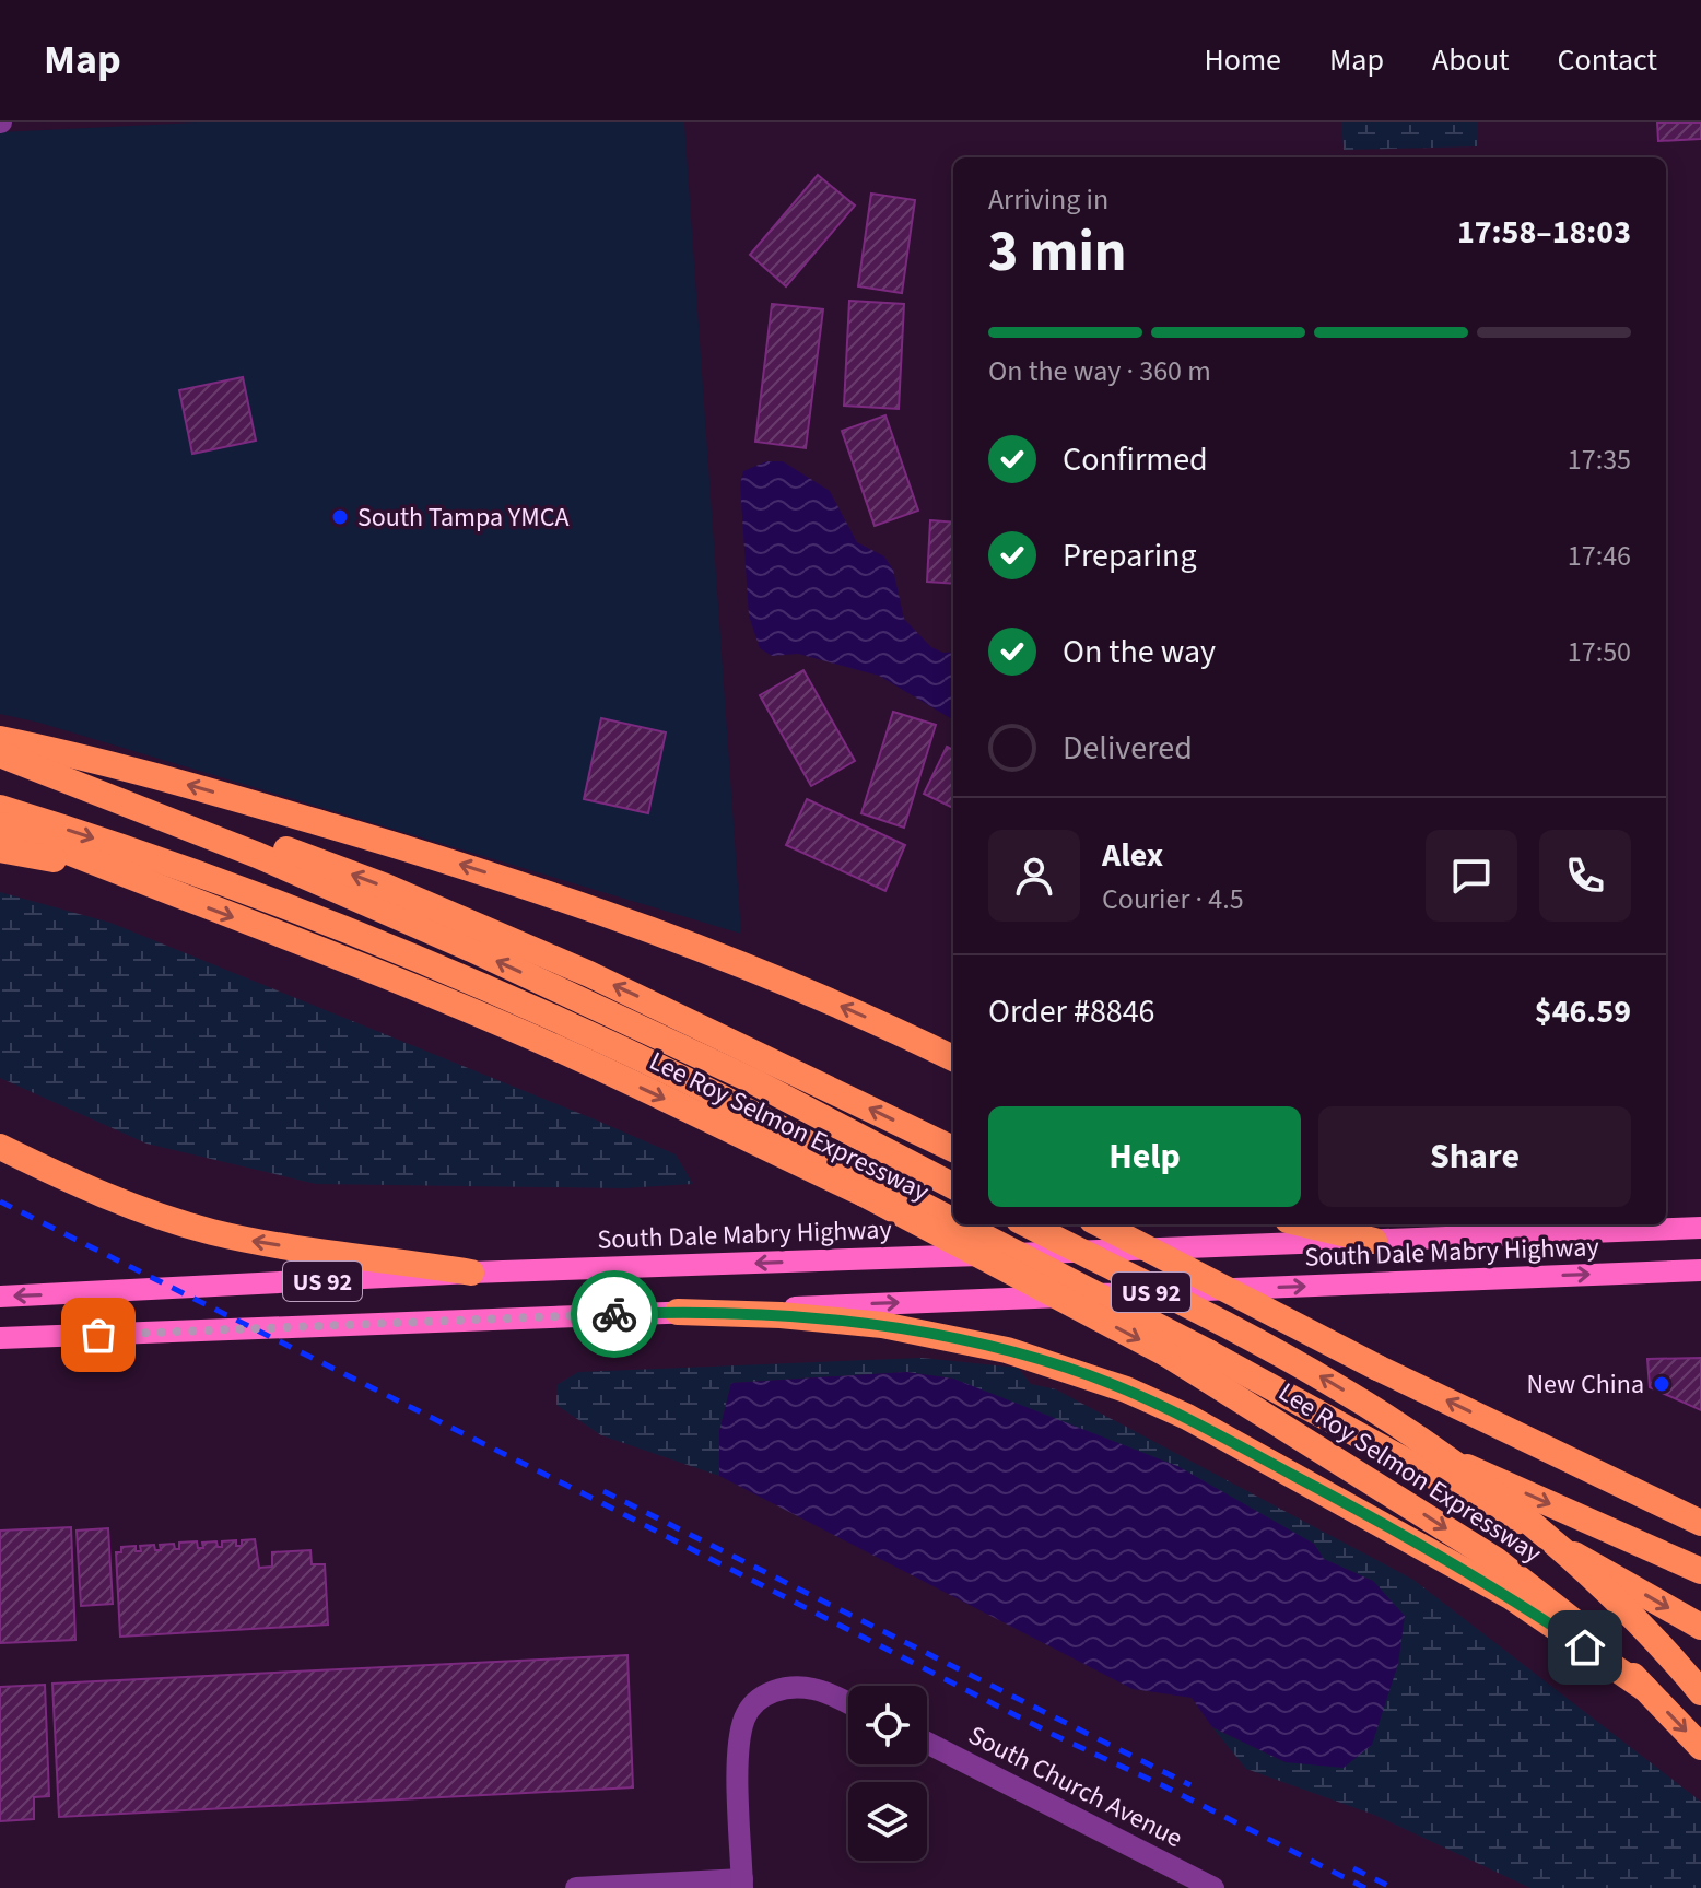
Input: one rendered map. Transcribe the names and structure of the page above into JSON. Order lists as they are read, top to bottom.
{
  "streets": {
    "highway": ["Lee Roy Selmon Expressway"],
    "main road": ["South Dale Mabry Highway", "US 92"],
    "street": ["South Church Avenue"]
  },
  "places": ["South Tampa YMCA", "New China"],
  "page": {
    "header": "Map",
    "nav": [
      "Home",
      "Map",
      "About",
      "Contact"
    ],
    "heading": ["3 min", "Arriving in", "17:58–18:03"],
    "panel": [
      "Alex",
      "Courier · 4.5",
      "Order #8846",
      "$46.59"
    ],
    "bar": "On the way · 360 m",
    "list": [
      ["Confirmed", "17:35"],
      ["Preparing", "17:46"],
      ["On the way", "17:50"],
      "Delivered"
    ],
    "buttons": ["Help", "Share"]
  }
}
